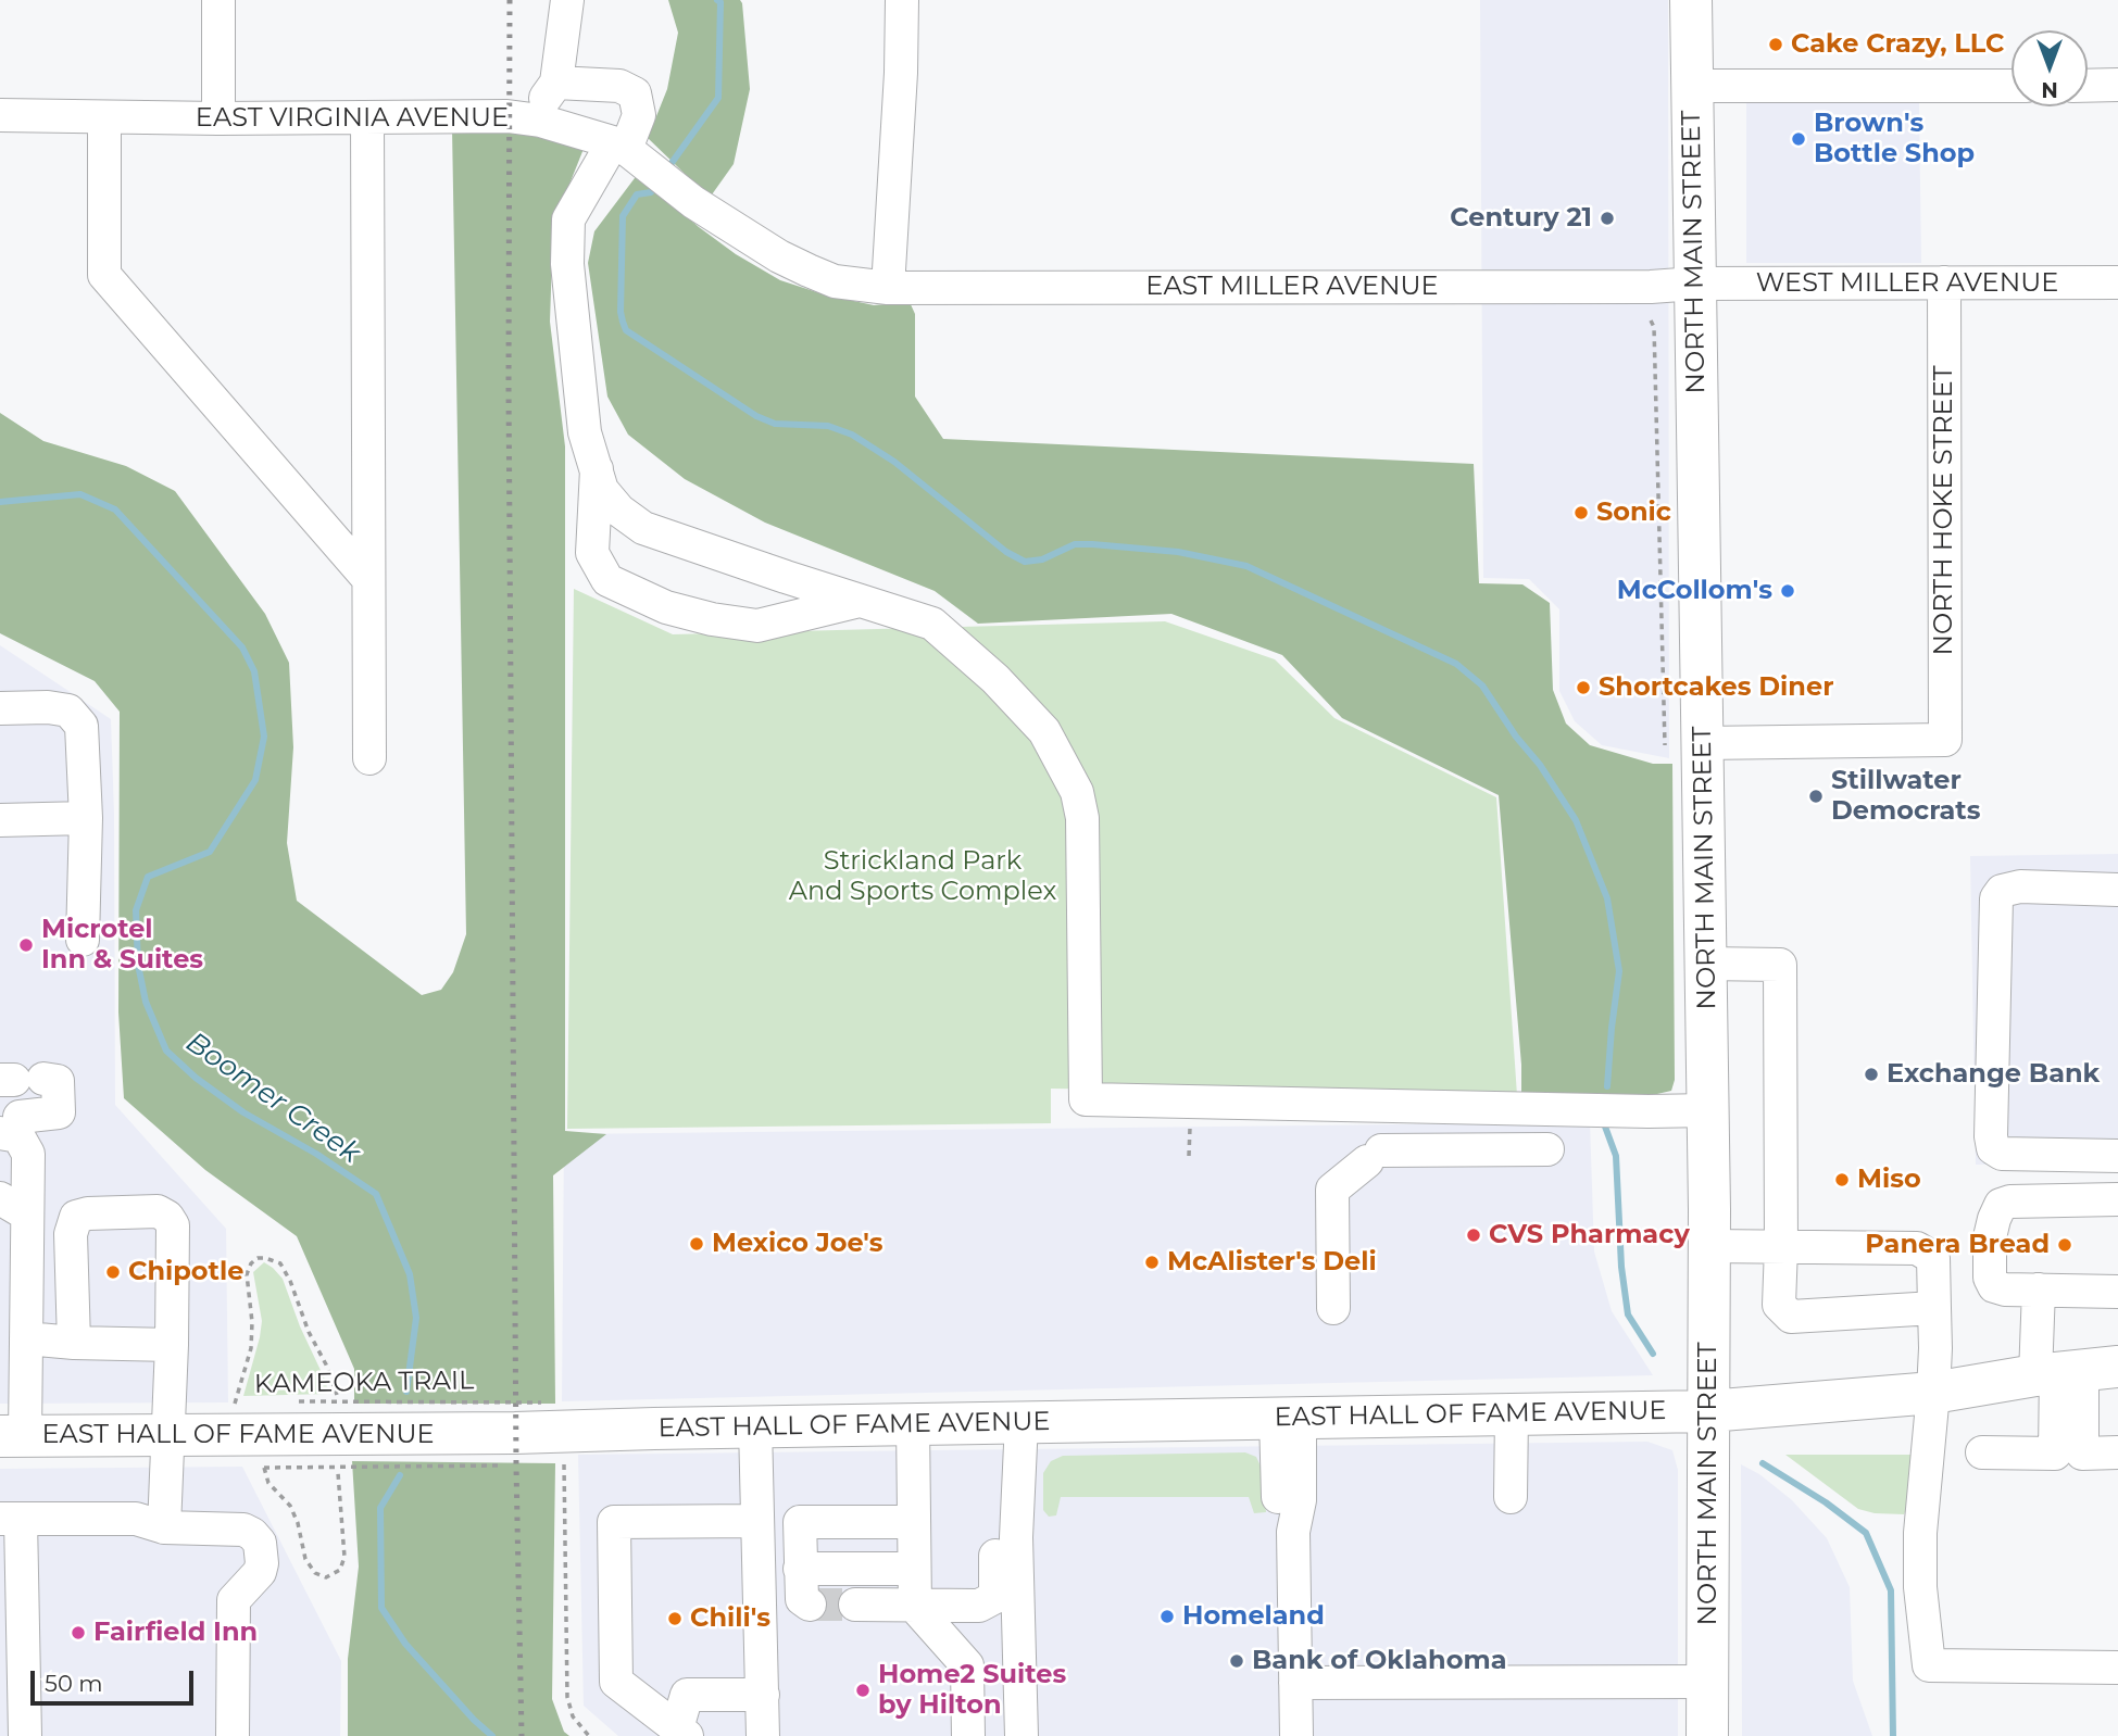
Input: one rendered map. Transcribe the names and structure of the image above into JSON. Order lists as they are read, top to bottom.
{
  "streets": {
    "main road": ["NORTH MAIN STREET", "EAST HALL OF FAME AVENUE"],
    "street": [
      "EAST VIRGINIA AVENUE",
      "WEST MILLER AVENUE",
      "EAST MILLER AVENUE",
      "NORTH HOKE STREET"
    ],
    "path": ["KAMEOKA TRAIL"]
  },
  "crossings": [
    ["EAST VIRGINIA AVENUE", "EAST MILLER AVENUE"],
    ["NORTH MAIN STREET", "WEST MILLER AVENUE"],
    ["NORTH MAIN STREET", "EAST MILLER AVENUE"],
    ["NORTH MAIN STREET", "NORTH HOKE STREET"],
    ["NORTH MAIN STREET", "EAST HALL OF FAME AVENUE"],
    ["WEST MILLER AVENUE", "EAST MILLER AVENUE"],
    ["WEST MILLER AVENUE", "NORTH HOKE STREET"]
  ],
  "water": ["Boomer Creek"],
  "parks": ["Strickland Park And Sports Complex"],
  "places": [
    "Cake Crazy, LLC",
    "Brown's Bottle Shop",
    "Century 21",
    "Sonic",
    "McCollom's",
    "Shortcakes Diner",
    "Stillwater Democrats",
    "Microtel Inn & Suites",
    "Exchange Bank",
    "Miso",
    "CVS Pharmacy",
    "Mexico Joe's",
    "Panera Bread",
    "McAlister's Deli",
    "Chipotle",
    "Homeland",
    "Chili's",
    "Fairfield Inn",
    "Bank of Oklahoma",
    "Home2 Suites by Hilton"
  ],
  "scale_bar": "50 m",
  "north": "bottom"
}
